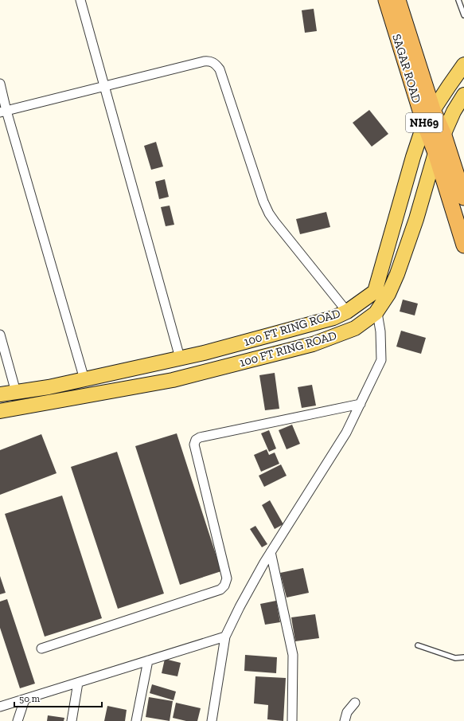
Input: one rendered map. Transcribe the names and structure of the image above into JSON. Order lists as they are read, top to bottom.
{
  "streets": {
    "highway": ["SAGAR ROAD", "NH69"],
    "main road": ["100 FT RING ROAD"]
  },
  "crossings": [
    ["SAGAR ROAD", "100 FT RING ROAD"]
  ],
  "scale_bar": "50 m"
}
